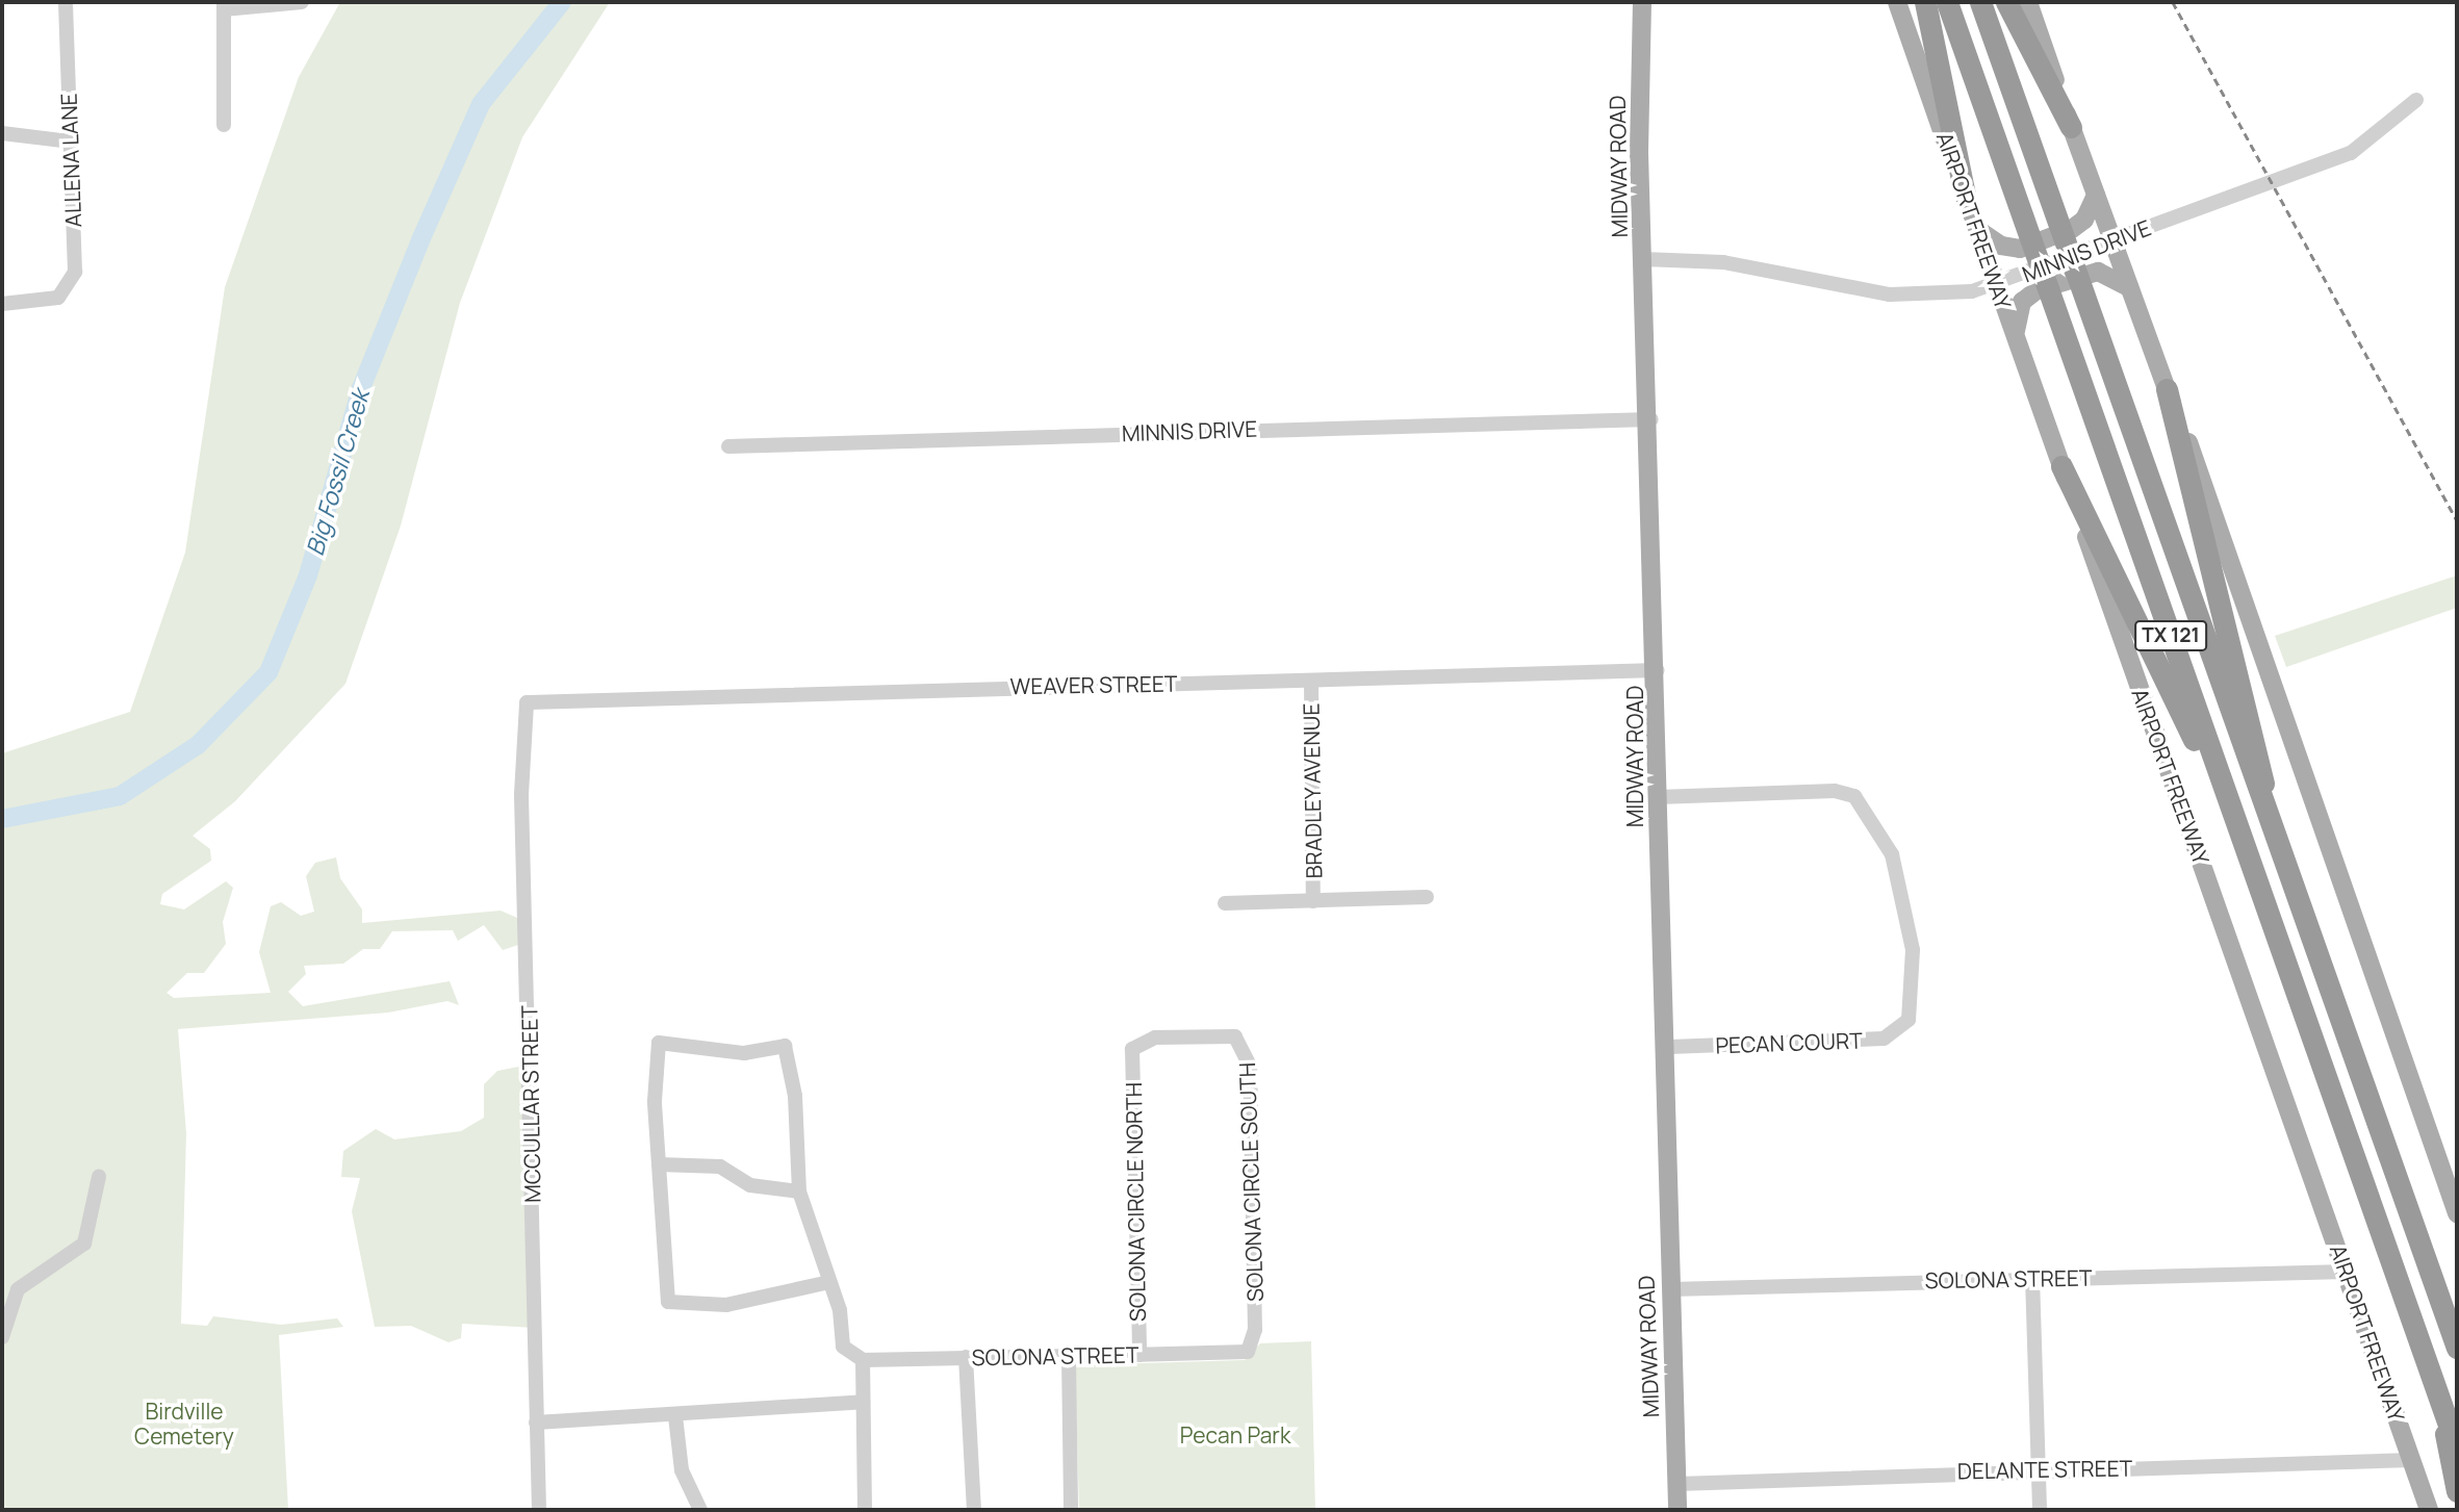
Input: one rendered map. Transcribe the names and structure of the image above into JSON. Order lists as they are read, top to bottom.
{
  "streets": {
    "highway": ["AIRPORT FREEWAY", "TX 121"],
    "main road": ["MIDWAY ROAD"],
    "street": [
      "ALLENA LANE",
      "MINNIS DRIVE",
      "WEAVER STREET",
      "BRADLEY AVENUE",
      "PECAN COURT",
      "MCCULLAR STREET",
      "SOLONA CIRCLE SOUTH",
      "SOLONA CIRCLE NORTH",
      "SOLONA STREET",
      "DELANTE STREET"
    ]
  },
  "crossings": [
    ["MIDWAY ROAD", "MINNIS DRIVE"],
    ["MIDWAY ROAD", "WEAVER STREET"],
    ["MIDWAY ROAD", "PECAN COURT"],
    ["MIDWAY ROAD", "SOLONA STREET"],
    ["MIDWAY ROAD", "DELANTE STREET"],
    ["AIRPORT FREEWAY", "MINNIS DRIVE"],
    ["AIRPORT FREEWAY", "SOLONA STREET"],
    ["AIRPORT FREEWAY", "DELANTE STREET"],
    ["WEAVER STREET", "BRADLEY AVENUE"],
    ["WEAVER STREET", "MCCULLAR STREET"],
    ["SOLONA CIRCLE SOUTH", "SOLONA CIRCLE NORTH"],
    ["SOLONA CIRCLE SOUTH", "SOLONA STREET"],
    ["SOLONA CIRCLE NORTH", "SOLONA STREET"]
  ],
  "water": ["Big Fossil Creek"],
  "parks": ["Birdville Cemetery", "Pecan Park"]
}
